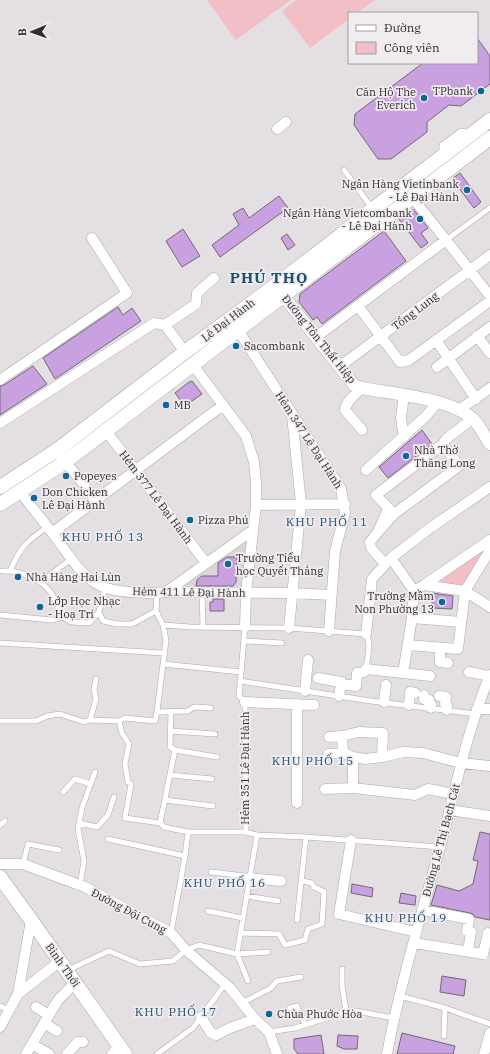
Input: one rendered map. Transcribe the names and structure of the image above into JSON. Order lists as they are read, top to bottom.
{
  "streets": {
    "main road": ["Lê Đại Hành", "Bình Thới"],
    "street": [
      "Tổng Lung",
      "Đường Tôn Thất Hiệp",
      "Hẻm 347 Lê Đại Hành",
      "Hẻm 377 Lê Đại Hành",
      "Hẻm 411 Lê Đại Hành",
      "Hẻm 351 Lê Đại Hành",
      "Đường Lê Thị Bạch Cát",
      "Đường Đội Cung"
    ]
  },
  "crossings": [
    ["Tổng Lung", "Đường Tôn Thất Hiệp"],
    ["Lê Đại Hành", "Đường Tôn Thất Hiệp"],
    ["Lê Đại Hành", "Hẻm 347 Lê Đại Hành"],
    ["Lê Đại Hành", "Hẻm 377 Lê Đại Hành"],
    ["Lê Đại Hành", "Hẻm 411 Lê Đại Hành"],
    ["Lê Đại Hành", "Hẻm 351 Lê Đại Hành"],
    ["Hẻm 347 Lê Đại Hành", "Hẻm 411 Lê Đại Hành"],
    ["Hẻm 411 Lê Đại Hành", "Hẻm 351 Lê Đại Hành"]
  ],
  "districts": [
    "PHÚ THỌ",
    "KHU PHỐ 11",
    "KHU PHỐ 13",
    "KHU PHỐ 15",
    "KHU PHỐ 16",
    "KHU PHỐ 19",
    "KHU PHỐ 17"
  ],
  "places": [
    "TPbank",
    "Căn Hộ The Everich",
    "Ngân Hàng Vietinbank - Lê Đại Hành",
    "Ngân Hàng Vietcombank - Lê Đại Hành",
    "Sacombank",
    "MB",
    "Nhà Thờ Thăng Long",
    "Popeyes",
    "Don Chicken Lê Đại Hành",
    "Pizza Phú",
    "Trường Tiểu học Quyết Thắng",
    "Nhà Hàng Hai Lùn",
    "Trường Mầm Non Phường 13",
    "Lớp Học Nhạc - Hoạ Trí",
    "Chùa Phước Hòa"
  ],
  "legend": ["Đường", "Công viên"],
  "north": "left"
}
